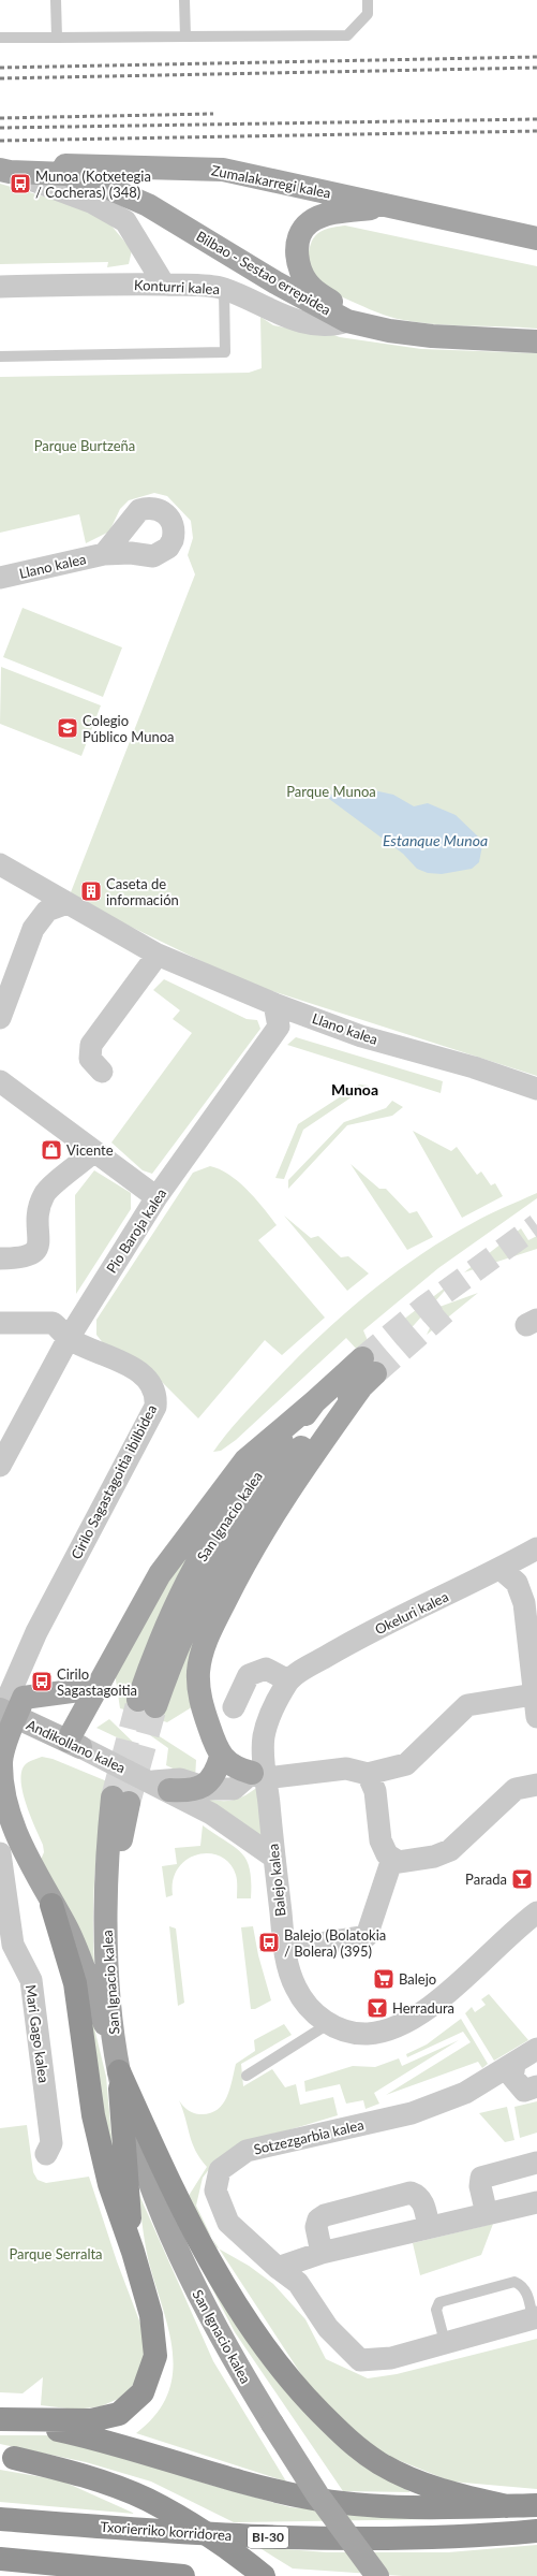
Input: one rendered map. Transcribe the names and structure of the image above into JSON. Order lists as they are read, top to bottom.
{
  "streets": {
    "highway": ["Txorierriko korridorea", "BI-30"],
    "main road": ["Zumalakarregi kalea", "Bilbao - Sestao errepidea", "San Ignacio kalea"],
    "street": [
      "Konturri kalea",
      "Llano kalea",
      "Pio Baroja kalea",
      "Cirilo Sagastagoitia ibilbidea",
      "Okeluri kalea",
      "Andikollano kalea",
      "Balejo kalea",
      "Mari Gago kalea",
      "Sotzezgarbia kalea"
    ]
  },
  "crossings": [
    ["Zumalakarregi kalea", "Bilbao - Sestao errepidea"],
    ["Bilbao - Sestao errepidea", "Konturri kalea"],
    ["Llano kalea", "Pio Baroja kalea"],
    ["Pio Baroja kalea", "Cirilo Sagastagoitia ibilbidea"],
    ["Cirilo Sagastagoitia ibilbidea", "Andikollano kalea"],
    ["Okeluri kalea", "Balejo kalea"],
    ["Andikollano kalea", "Balejo kalea"]
  ],
  "districts": ["Munoa"],
  "water": ["Estanque Munoa"],
  "parks": ["Parque Burtzeña", "Parque Munoa", "Parque Serralta"],
  "places": {
    "bus stop": ["Munoa (Kotxetegia / Cocheras) (348)", "Cirilo Sagastagoitia", "Balejo (Bolatokia / Bolera) (395)"],
    "school or university": ["Colegio Público Munoa"],
    "building": ["Caseta de información"],
    "shop": ["Vicente"],
    "bar": ["Parada", "Herradura"],
    "supermarket": ["Balejo"]
  }
}
